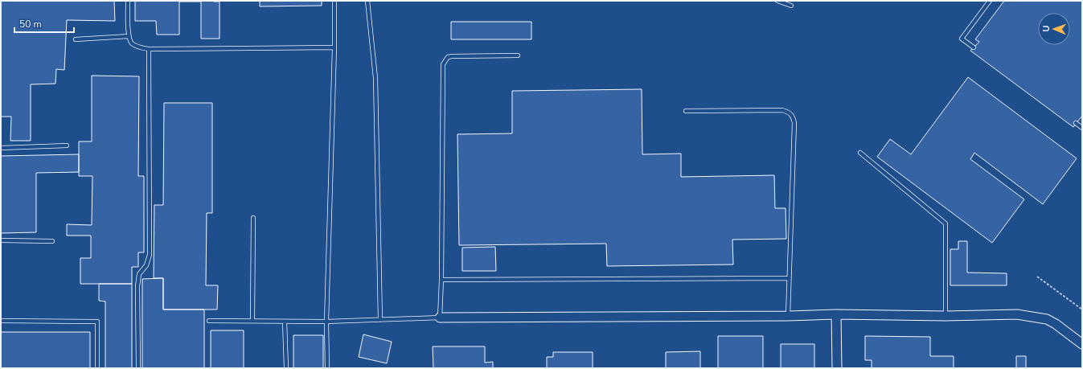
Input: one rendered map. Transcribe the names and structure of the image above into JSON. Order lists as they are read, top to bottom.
{
  "scale_bar": "50 m",
  "north": "left"
}
